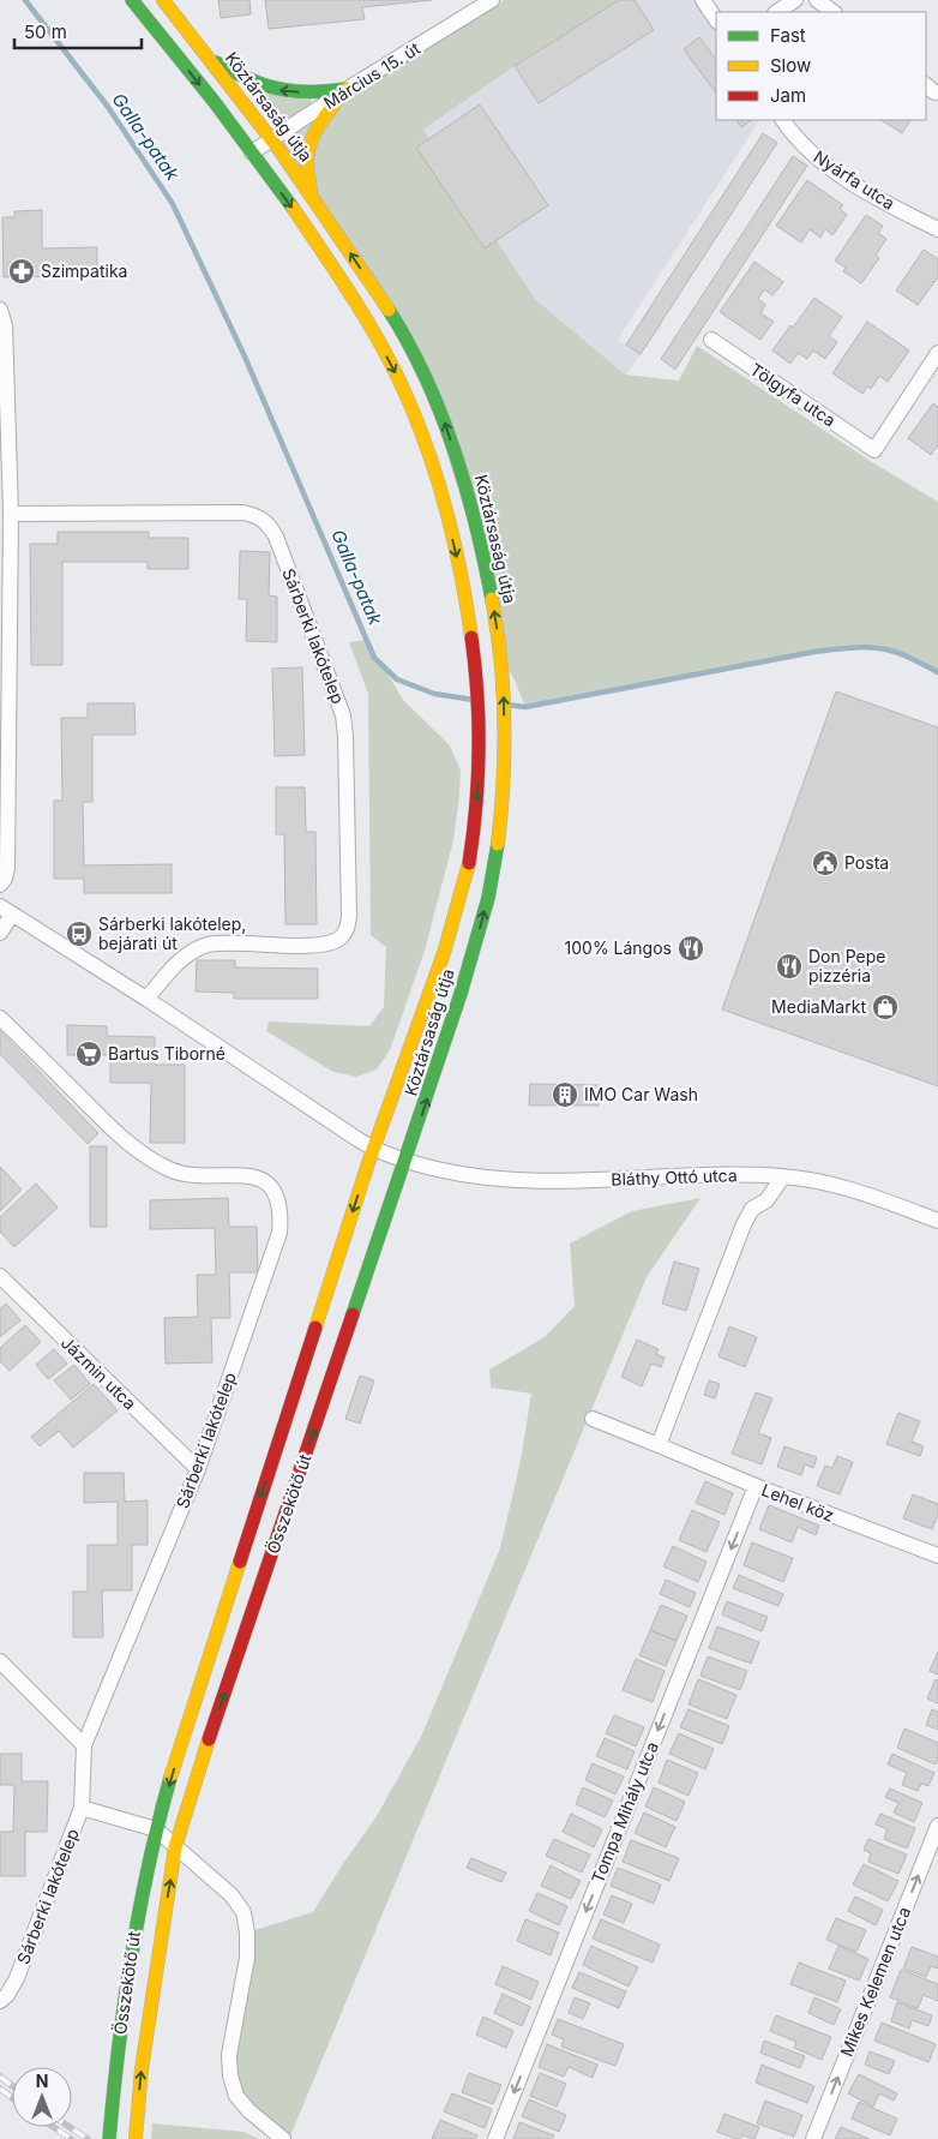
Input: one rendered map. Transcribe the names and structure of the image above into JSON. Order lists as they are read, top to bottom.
{
  "streets": {
    "street": [
      "Március 15. út",
      "Köztársaság útja",
      "Nyárfa utca",
      "Tölgyfa utca",
      "Sárberki lakótelep",
      "Bláthy Ottó utca",
      "Jázmin utca",
      "Lehel köz",
      "Összekötő út",
      "Tompa Mihály utca",
      "Mikes Kelemen utca"
    ]
  },
  "crossings": [
    ["Március 15. út", "Köztársaság útja"],
    ["Köztársaság útja", "Bláthy Ottó utca"],
    ["Köztársaság útja", "Összekötő út"],
    ["Sárberki lakótelep", "Bláthy Ottó utca"],
    ["Sárberki lakótelep", "Jázmin utca"],
    ["Bláthy Ottó utca", "Összekötő út"],
    ["Lehel köz", "Tompa Mihály utca"]
  ],
  "one_way": ["Tompa Mihály utca", "Mikes Kelemen utca"],
  "water": ["Galla-patak"],
  "places": {
    "pharmacy": ["Szimpatika"],
    "public building": ["Posta"],
    "bus stop": ["Sárberki lakótelep, bejárati út"],
    "restaurant": ["100% Lángos", "Don Pepe pizzéria"],
    "shop": ["MediaMarkt"],
    "supermarket": ["Bartus Tiborné"],
    "building": ["IMO Car Wash"]
  },
  "legend": ["Fast", "Slow", "Jam"],
  "scale_bar": "50 m",
  "north": "top"
}
